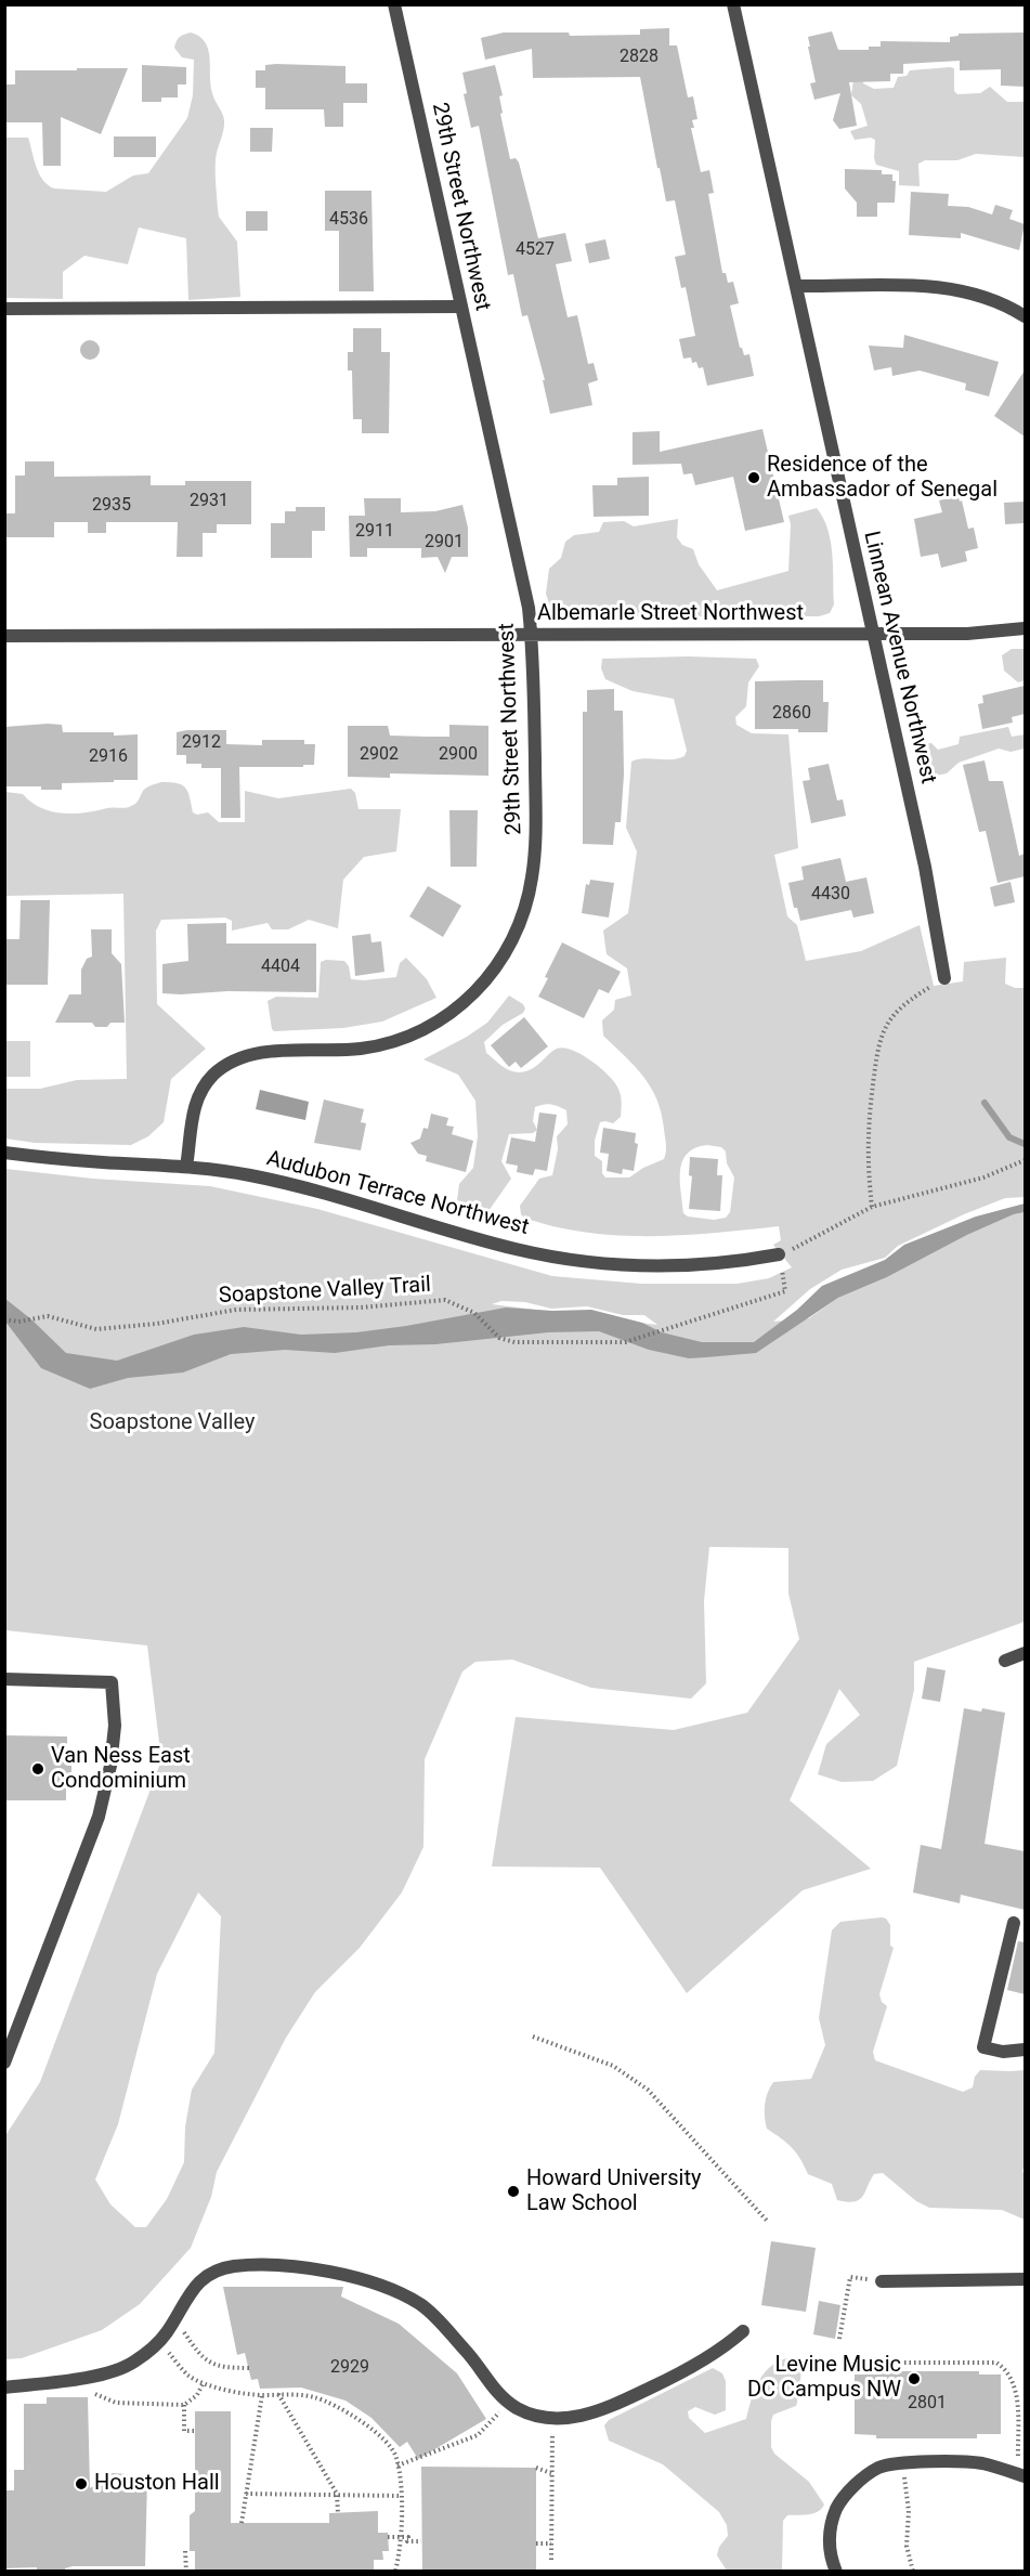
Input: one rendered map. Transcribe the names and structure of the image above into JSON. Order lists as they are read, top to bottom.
{
  "streets": {
    "street": [
      "29th Street Northwest",
      "Albemarle Street Northwest",
      "Linnean Avenue Northwest",
      "Audubon Terrace Northwest"
    ],
    "path": ["Soapstone Valley Trail"]
  },
  "crossings": [
    ["29th Street Northwest", "Albemarle Street Northwest"],
    ["29th Street Northwest", "Audubon Terrace Northwest"],
    ["Albemarle Street Northwest", "Linnean Avenue Northwest"]
  ],
  "parks": ["Soapstone Valley"],
  "places": [
    "Residence of the Ambassador of Senegal",
    "Van Ness East Condominium",
    "Howard University Law School",
    "Levine Music DC Campus NW",
    "Houston Hall"
  ],
  "house_numbers": [
    "2828",
    "4536",
    "4527",
    "2931",
    "2935",
    "2911",
    "2901",
    "2860",
    "2912",
    "2902",
    "2900",
    "2916",
    "4430",
    "4404",
    "2929",
    "2801"
  ]
}
